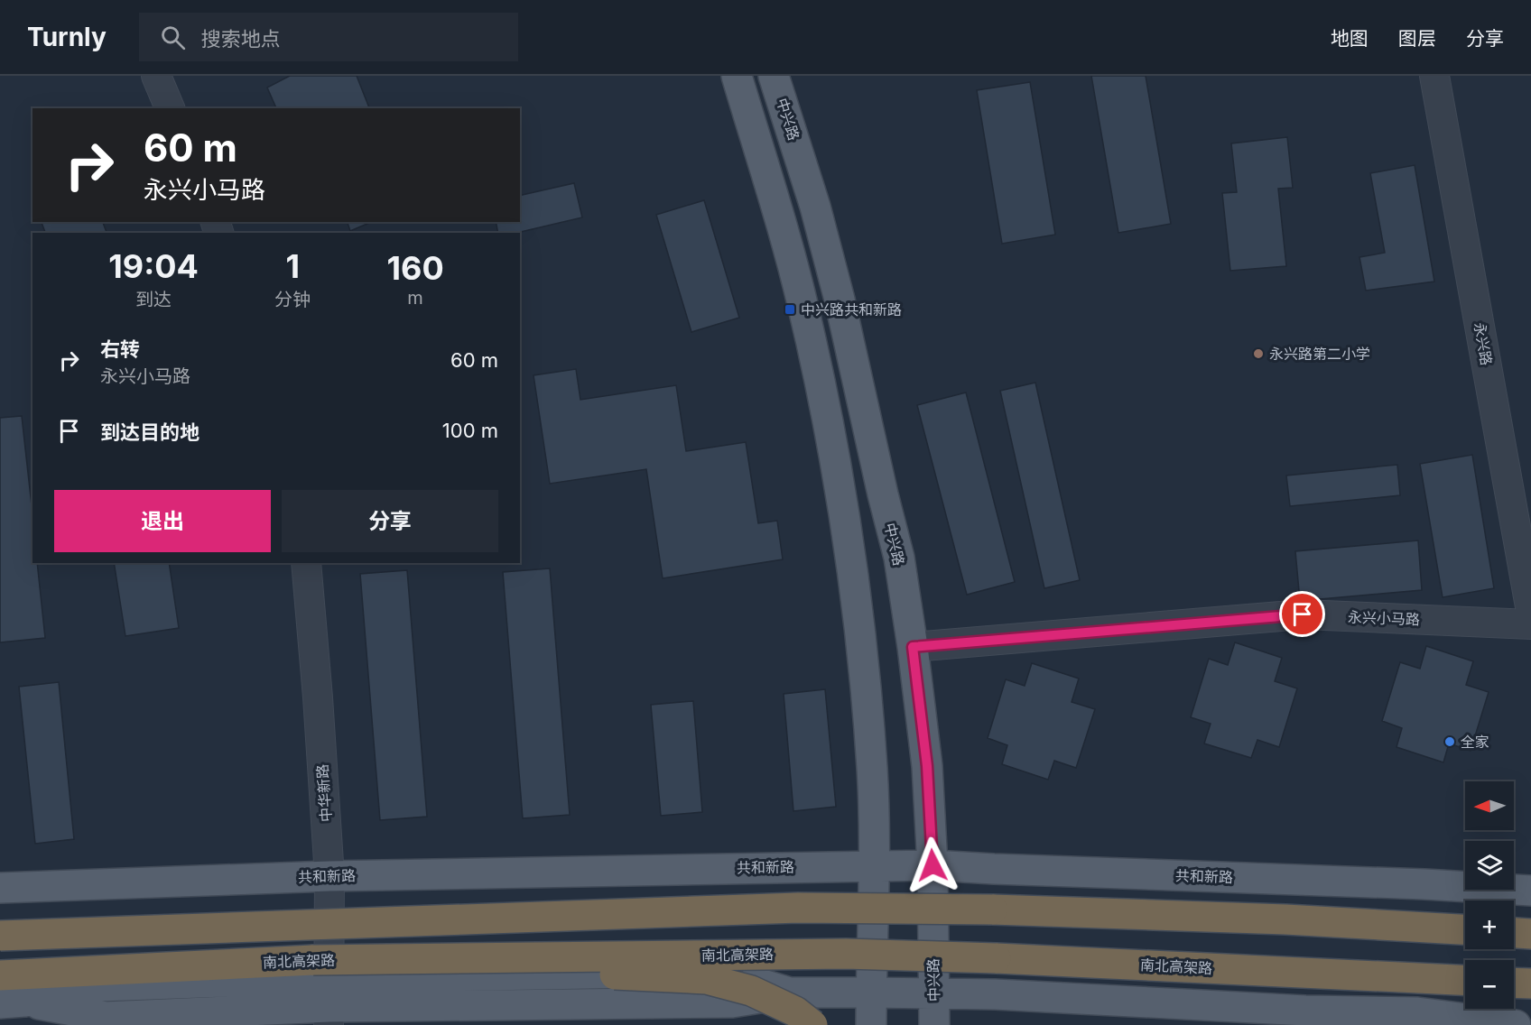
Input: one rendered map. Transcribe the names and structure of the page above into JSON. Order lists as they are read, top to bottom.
{
  "streets": {
    "highway": ["南北高架路"],
    "main road": ["中兴路", "共和新路"],
    "street": ["永兴路", "永兴小马路", "中华新路"]
  },
  "crossings": [
    ["中兴路", "永兴小马路"],
    ["中兴路", "共和新路"],
    ["中华新路", "共和新路"],
    ["中华新路", "南北高架路"]
  ],
  "places": {
    "transit": ["中兴路共和新路"],
    "other": ["永兴路第二小学", "全家"]
  },
  "north": "left",
  "page": {
    "header": "Turnly",
    "search": "搜索地点",
    "nav": ["地图", "图层", "分享"],
    "turn": ["60 m", "永兴小马路"],
    "eta": [
      "19:04",
      "到达",
      "1",
      "分钟",
      "160",
      "m"
    ],
    "list": [
      {
        "name": "右转",
        "note": "永兴小马路",
        "value": "60 m"
      },
      {
        "name": "到达目的地",
        "value": "100 m"
      }
    ],
    "buttons": ["退出", "分享"],
    "map_buttons": ["+", "−"]
  }
}
